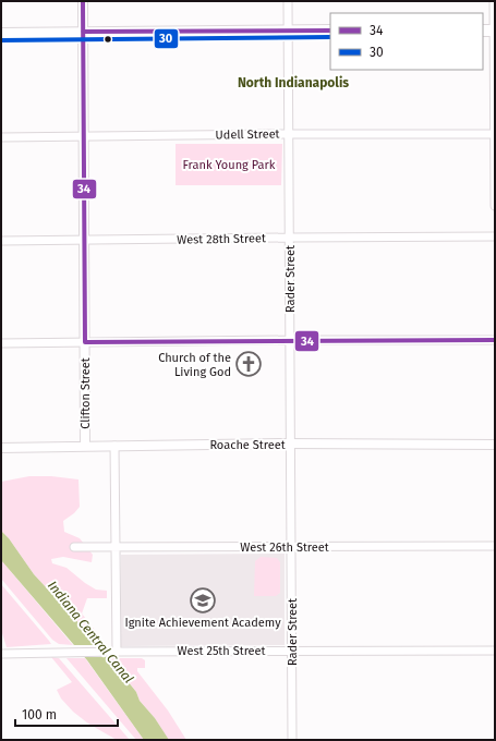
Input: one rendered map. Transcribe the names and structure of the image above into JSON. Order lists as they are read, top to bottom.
{
  "streets": {
    "street": [
      "Udell Street",
      "West 28th Street",
      "Rader Street",
      "Clifton Street",
      "Roache Street",
      "West 26th Street",
      "West 25th Street"
    ]
  },
  "crossings": [
    ["Udell Street", "Rader Street"],
    ["Udell Street", "Clifton Street"],
    ["West 28th Street", "Rader Street"],
    ["West 28th Street", "Clifton Street"],
    ["Rader Street", "Roache Street"],
    ["Rader Street", "West 26th Street"],
    ["Rader Street", "West 25th Street"],
    ["Clifton Street", "Roache Street"]
  ],
  "districts": ["North Indianapolis"],
  "water": ["Indiana Central Canal"],
  "parks": ["Frank Young Park"],
  "places": {
    "church": ["Church of the Living God"],
    "school or university": ["Ignite Achievement Academy"]
  },
  "lines": ["transit line 34", "transit line 30"],
  "legend": ["34", "30"],
  "scale_bar": "100 m"
}
